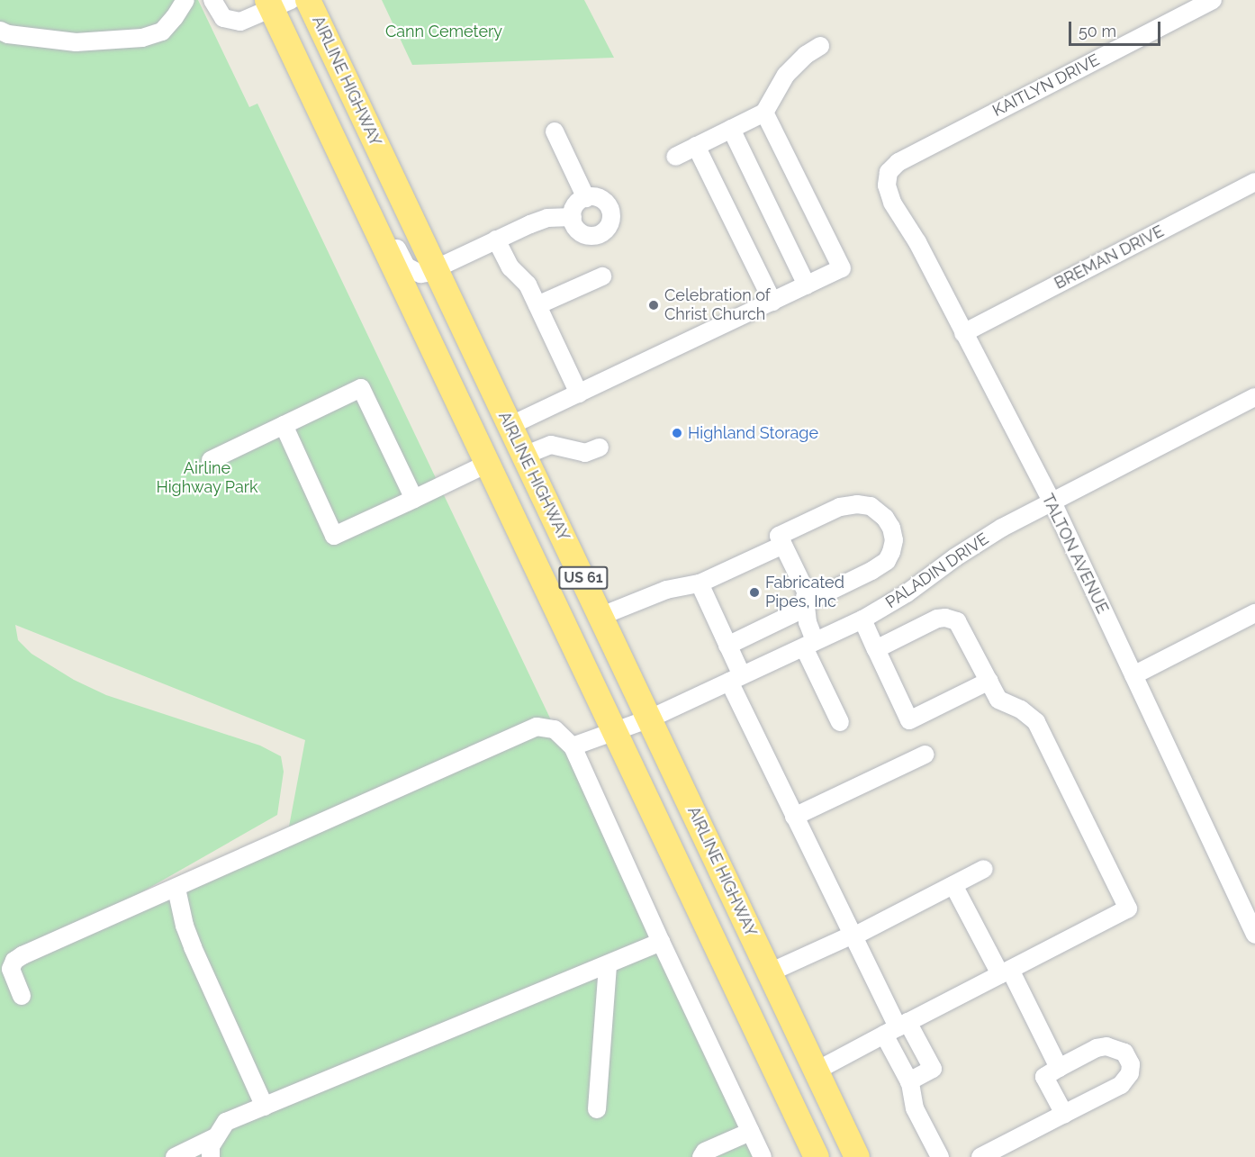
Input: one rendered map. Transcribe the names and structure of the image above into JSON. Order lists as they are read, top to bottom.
{
  "streets": {
    "highway": ["AIRLINE HIGHWAY", "US 61"],
    "street": [
      "KAITLYN DRIVE",
      "BREMAN DRIVE",
      "TALTON AVENUE",
      "PALADIN DRIVE"
    ]
  },
  "crossings": [
    ["AIRLINE HIGHWAY", "PALADIN DRIVE"],
    ["KAITLYN DRIVE", "TALTON AVENUE"],
    ["BREMAN DRIVE", "TALTON AVENUE"],
    ["TALTON AVENUE", "PALADIN DRIVE"],
    ["PALADIN DRIVE", "US 61"]
  ],
  "parks": ["Cann Cemetery", "Airline Highway Park"],
  "places": ["Celebration of Christ Church", "Highland Storage", "Fabricated Pipes, Inc"],
  "scale_bar": "50 m"
}
